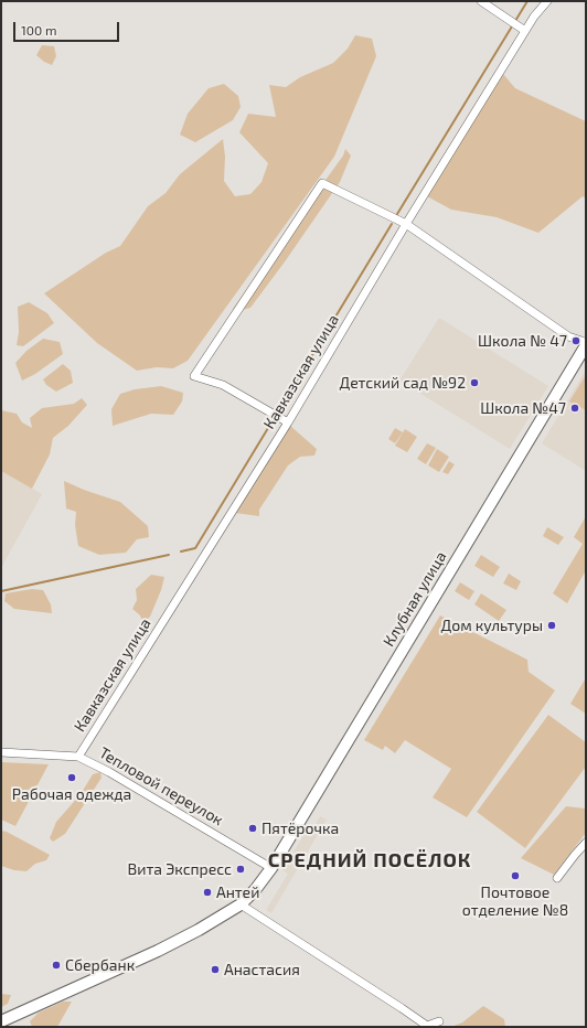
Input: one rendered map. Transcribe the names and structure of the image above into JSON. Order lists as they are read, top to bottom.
{
  "streets": {
    "street": ["Кавказская улица", "Клубная улица", "Тепловой переулок"]
  },
  "crossings": [
    ["Кавказская улица", "Тепловой переулок"],
    ["Клубная улица", "Тепловой переулок"]
  ],
  "districts": ["СРЕДНИЙ ПОСЁЛОК"],
  "places": [
    "Школа № 47",
    "Детский сад №92",
    "Школа №47",
    "Дом культуры",
    "Рабочая одежда",
    "Пятёрочка",
    "Вита Экспресс",
    "Почтовое отделение №8",
    "Антей",
    "Сбербанк",
    "Анастасия"
  ],
  "scale_bar": "100 m"
}
